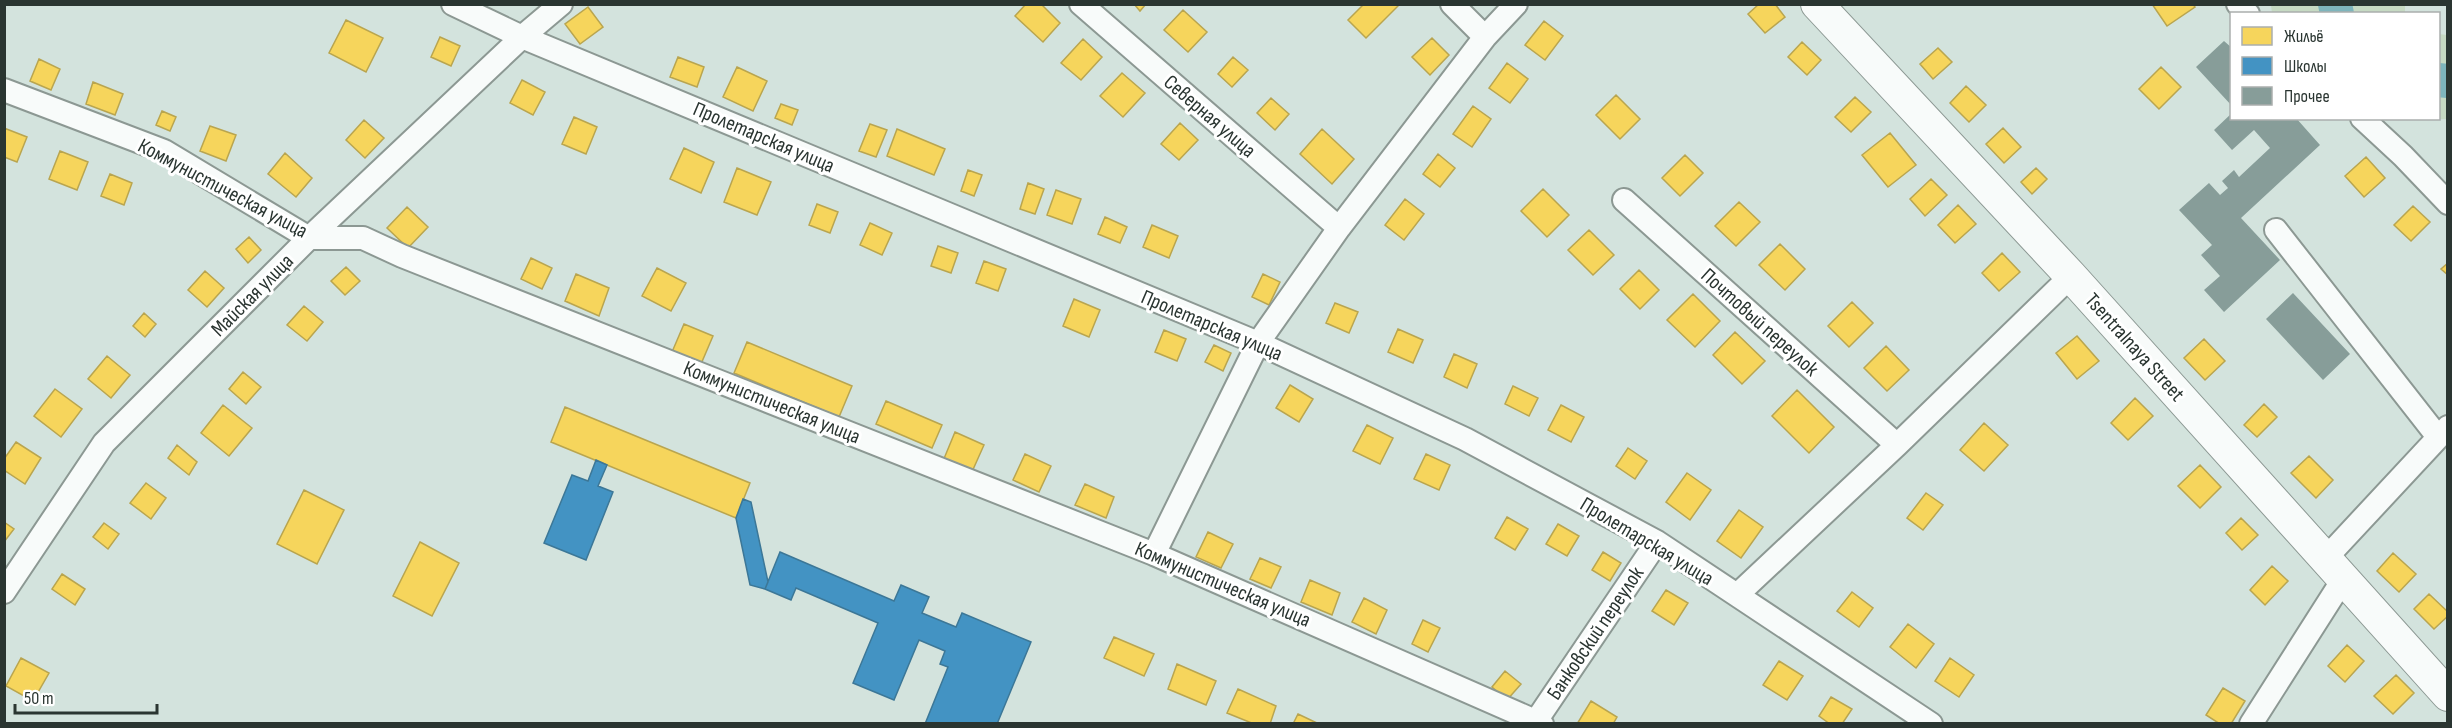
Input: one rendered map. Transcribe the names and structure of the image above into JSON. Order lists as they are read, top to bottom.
{
  "streets": {
    "main road": ["Tsentralnaya Street"],
    "street": [
      "Северная улица",
      "Пролетарская улица",
      "Коммунистическая улица",
      "Майская улица",
      "Почтовый переулок",
      "Банковский переулок"
    ]
  },
  "crossings": [
    ["Пролетарская улица", "Майская улица"],
    ["Пролетарская улица", "Банковский переулок"],
    ["Коммунистическая улица", "Майская улица"],
    ["Коммунистическая улица", "Банковский переулок"]
  ],
  "legend": ["Жильё", "Школы", "Прочее"],
  "scale_bar": "50 m"
}
